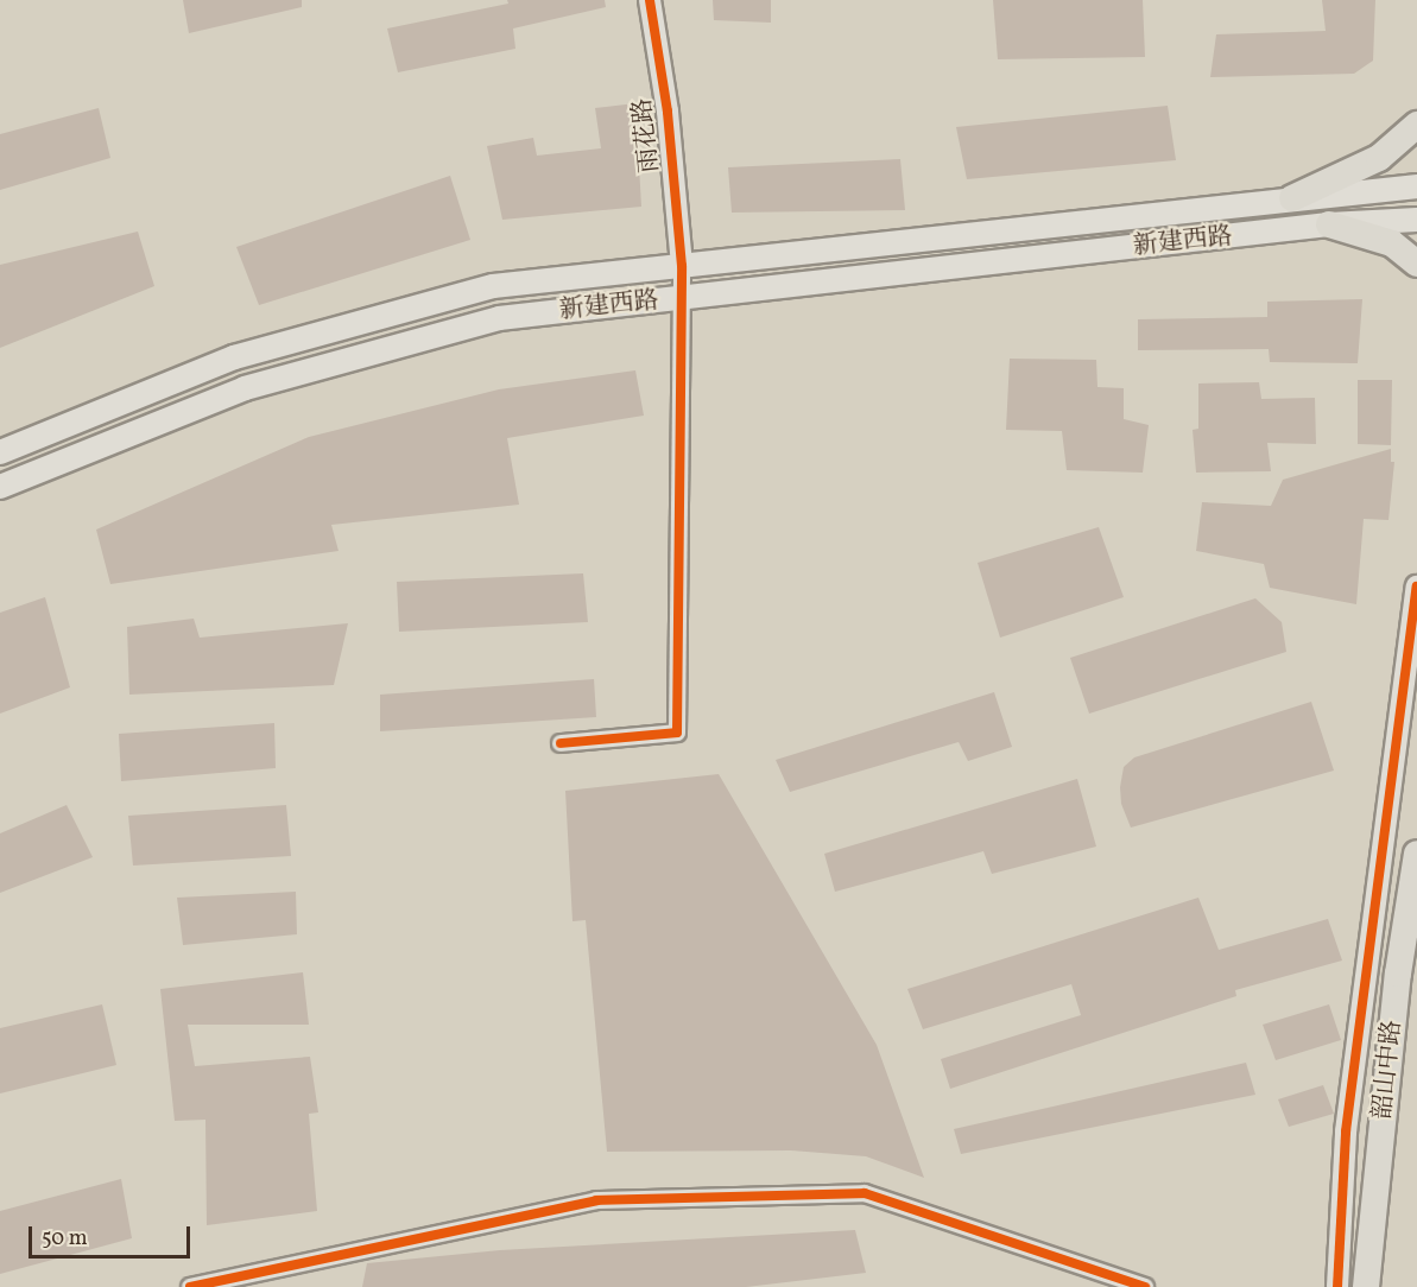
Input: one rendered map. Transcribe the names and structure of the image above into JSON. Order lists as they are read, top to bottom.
{
  "streets": {
    "main road": ["新建西路", "韶山中路"],
    "street": ["雨花路"]
  },
  "crossings": [
    ["雨花路", "新建西路"]
  ],
  "scale_bar": "50 m"
}
